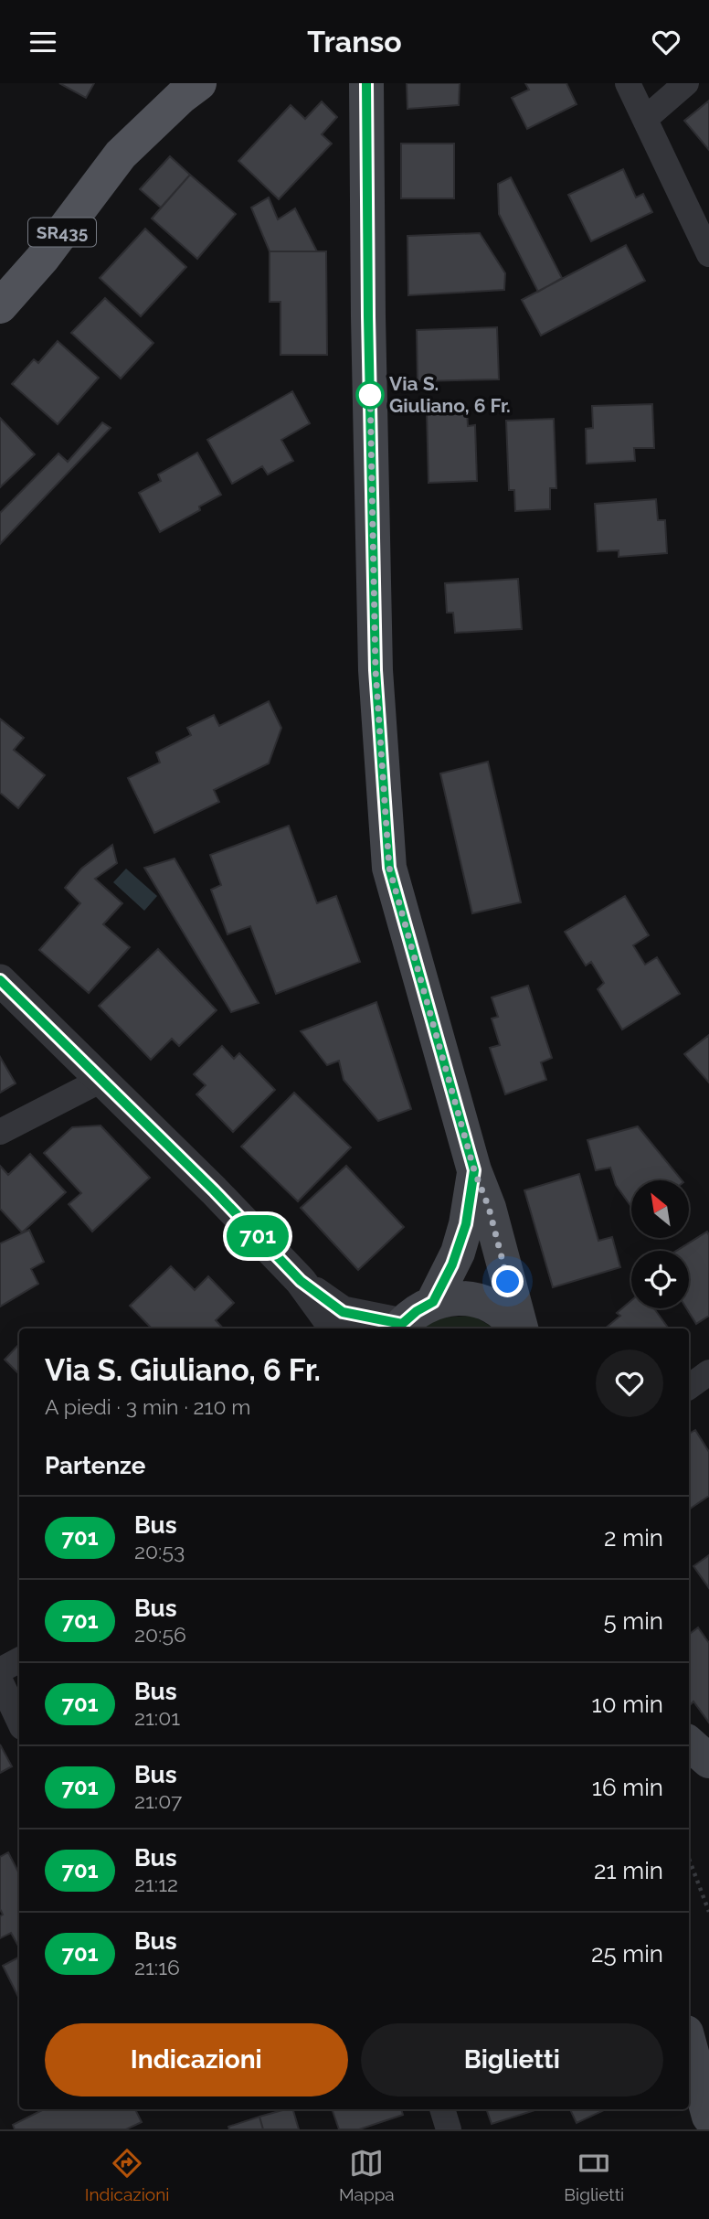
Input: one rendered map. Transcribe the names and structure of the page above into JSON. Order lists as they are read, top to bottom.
{
  "streets": {
    "main road": ["SR435"]
  },
  "places": ["Via S. Giuliano, 6 Fr."],
  "lines": ["bus line 701"],
  "north": "top left",
  "page": {
    "header": "Transo",
    "on_map": "701",
    "heading": [
      ["Via S. Giuliano, 6 Fr.", "A piedi · 3 min · 210 m"],
      "Partenze"
    ],
    "list": [
      {
        "mark": "701",
        "name": "Bus",
        "note": "20:53",
        "value": "2 min"
      },
      {
        "mark": "701",
        "name": "Bus",
        "note": "20:56",
        "value": "5 min"
      },
      {
        "mark": "701",
        "name": "Bus",
        "note": "21:01",
        "value": "10 min"
      },
      {
        "mark": "701",
        "name": "Bus",
        "note": "21:07",
        "value": "16 min"
      },
      {
        "mark": "701",
        "name": "Bus",
        "note": "21:12",
        "value": "21 min"
      },
      {
        "mark": "701",
        "name": "Bus",
        "note": "21:16",
        "value": "25 min"
      }
    ],
    "buttons": ["Indicazioni", "Biglietti"],
    "tabs": ["Indicazioni", "Mappa", "Biglietti"]
  }
}
